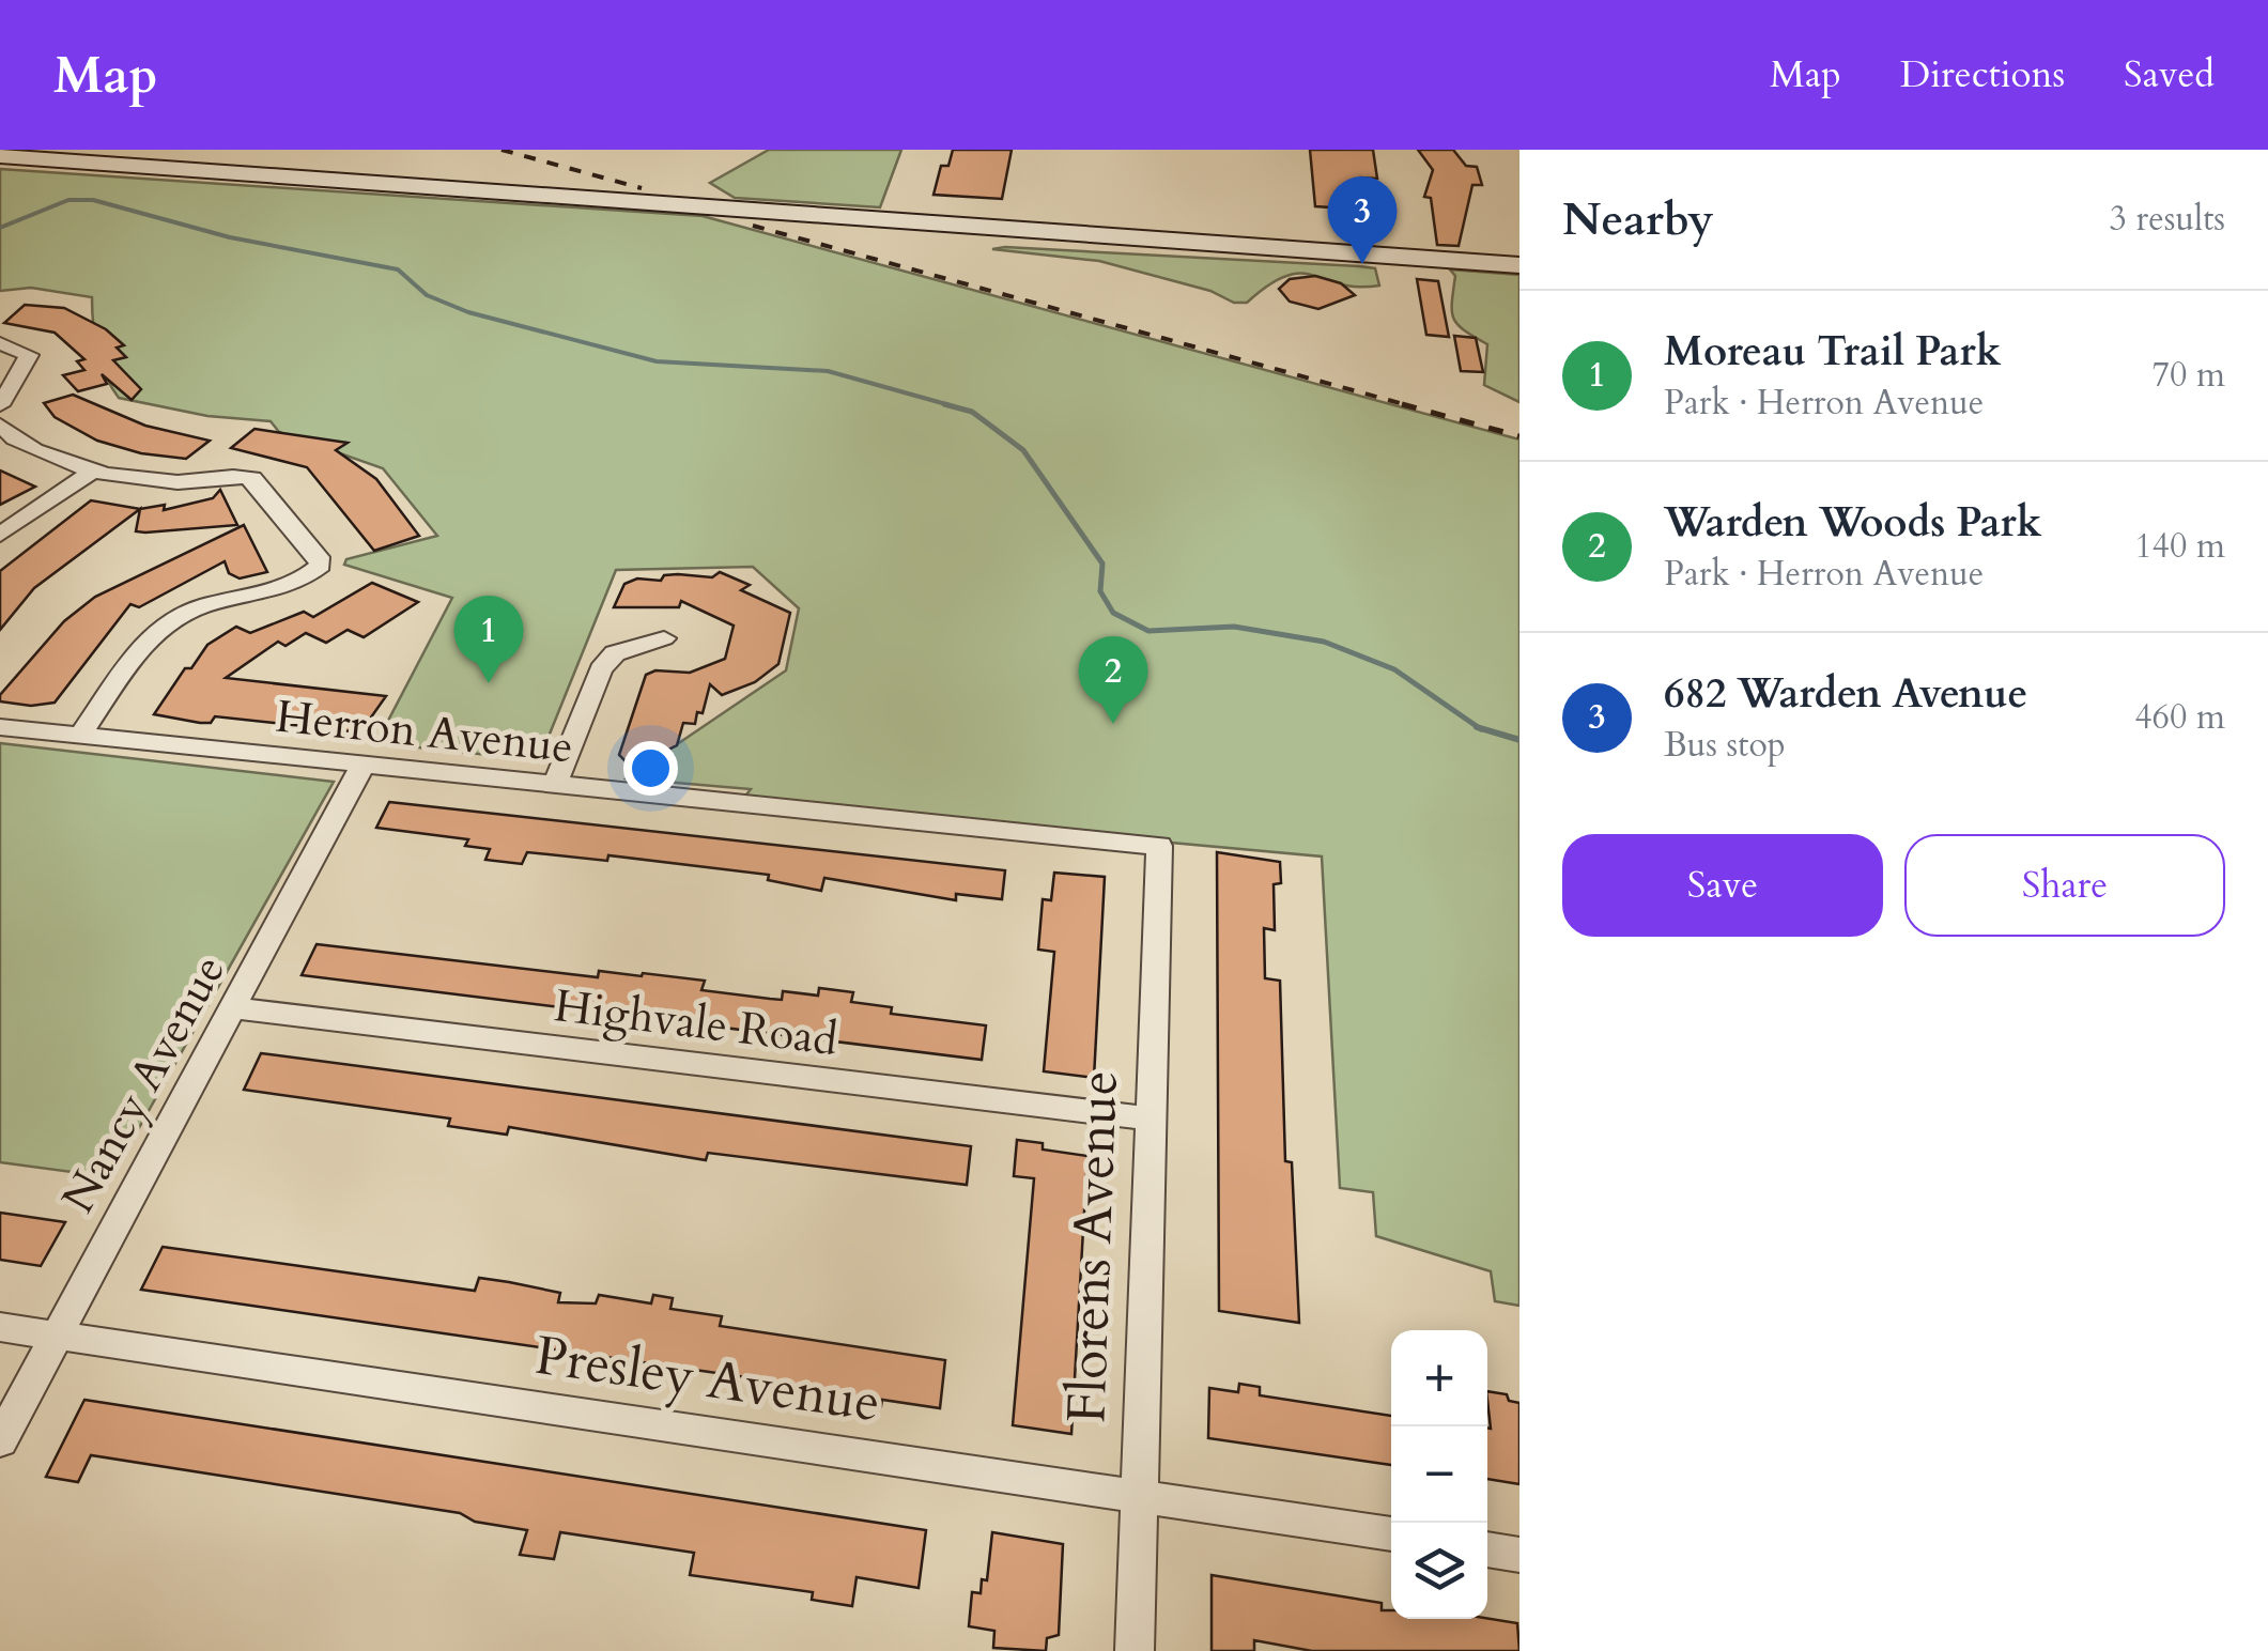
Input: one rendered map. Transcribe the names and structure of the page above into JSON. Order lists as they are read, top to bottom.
{
  "streets": {
    "street": [
      "Herron Avenue",
      "Highvale Road",
      "Nancy Avenue",
      "Florens Avenue",
      "Presley Avenue"
    ]
  },
  "crossings": [
    ["Herron Avenue", "Nancy Avenue"],
    ["Herron Avenue", "Florens Avenue"],
    ["Highvale Road", "Nancy Avenue"],
    ["Highvale Road", "Florens Avenue"],
    ["Nancy Avenue", "Presley Avenue"],
    ["Florens Avenue", "Presley Avenue"]
  ],
  "page": {
    "header": "Map",
    "nav": ["Map", "Directions", "Saved"],
    "heading": ["Nearby", "3 results"],
    "pins": ["3", "1", "2"],
    "list": [
      {
        "mark": "1",
        "name": "Moreau Trail Park",
        "note": "Park · Herron Avenue",
        "value": "70 m"
      },
      {
        "mark": "2",
        "name": "Warden Woods Park",
        "note": "Park · Herron Avenue",
        "value": "140 m"
      },
      {
        "mark": "3",
        "name": "682 Warden Avenue",
        "note": "Bus stop",
        "value": "460 m"
      }
    ],
    "buttons": ["Save", "Share"],
    "map_buttons": ["+", "−"]
  }
}
